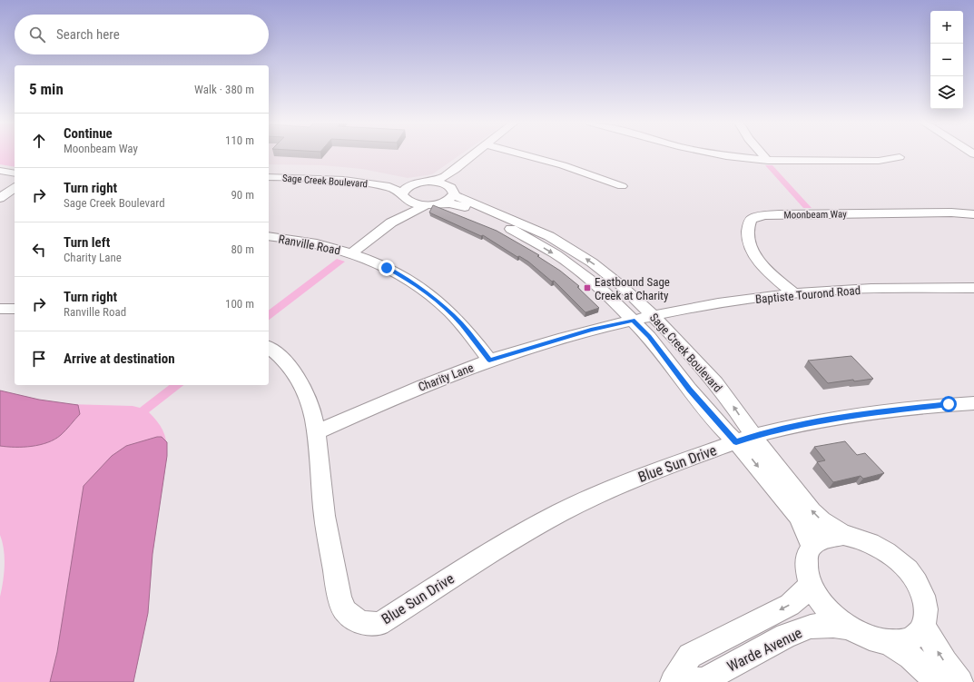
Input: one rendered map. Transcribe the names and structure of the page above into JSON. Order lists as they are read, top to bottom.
{
  "streets": {
    "street": [
      "Sage Creek Boulevard",
      "Moonbeam Way",
      "Ranville Road",
      "Baptiste Tourond Road",
      "Charity Lane",
      "Blue Sun Drive",
      "Warde Avenue"
    ]
  },
  "crossings": [
    ["Sage Creek Boulevard", "Ranville Road"],
    ["Sage Creek Boulevard", "Baptiste Tourond Road"],
    ["Sage Creek Boulevard", "Charity Lane"],
    ["Sage Creek Boulevard", "Blue Sun Drive"],
    ["Sage Creek Boulevard", "Warde Avenue"],
    ["Moonbeam Way", "Baptiste Tourond Road"],
    ["Ranville Road", "Charity Lane"],
    ["Baptiste Tourond Road", "Charity Lane"],
    ["Charity Lane", "Blue Sun Drive"]
  ],
  "places": {
    "transit": ["Eastbound Sage Creek at Charity"]
  },
  "page": {
    "map_buttons": ["+", "−"],
    "search": "Search here",
    "heading": ["5 min", "Walk · 380 m"],
    "list": [
      ["Continue", "Moonbeam Way", "110 m"],
      ["Turn right", "Sage Creek Boulevard", "90 m"],
      ["Turn left", "Charity Lane", "80 m"],
      ["Turn right", "Ranville Road", "100 m"],
      "Arrive at destination"
    ]
  }
}
